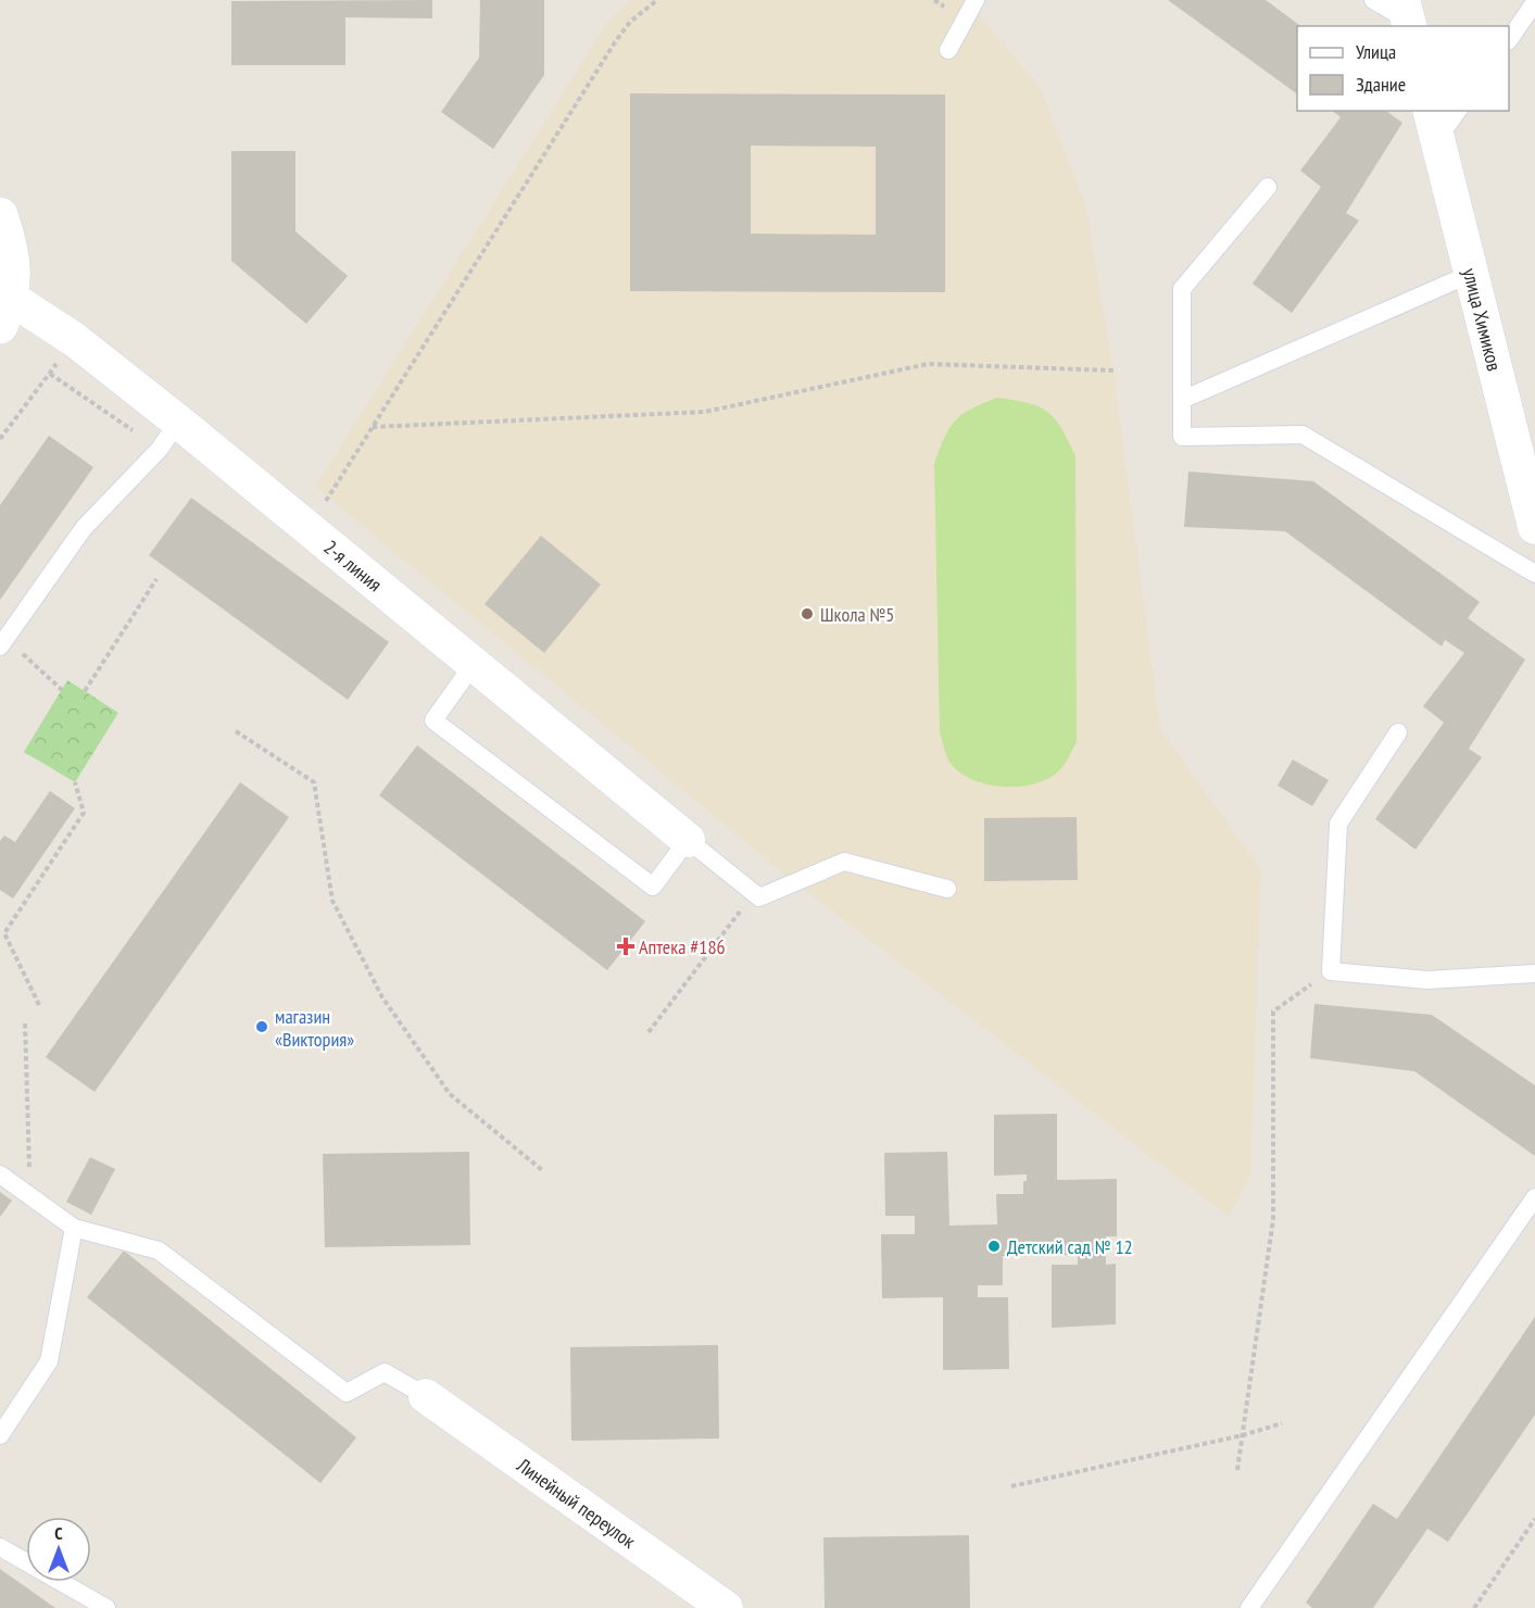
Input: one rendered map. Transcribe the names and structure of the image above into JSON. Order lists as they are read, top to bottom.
{
  "streets": {
    "street": ["улица Химиков", "2-я линия", "Линейный переулок"]
  },
  "places": {
    "other": ["Школа №5", "магазин «Виктория»", "Детский сад № 12"],
    "health": ["Аптека #186"]
  },
  "legend": ["Улица", "Здание"],
  "north": "top"
}
